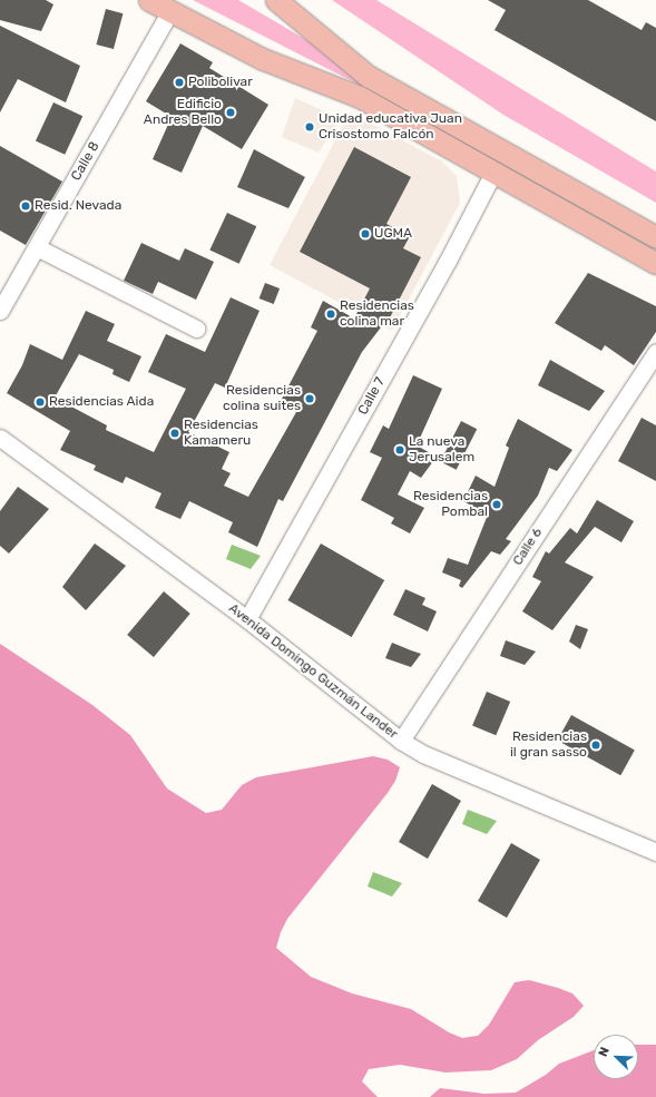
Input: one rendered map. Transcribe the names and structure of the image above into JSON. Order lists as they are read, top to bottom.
{
  "streets": {
    "street": [
      "Calle 8",
      "Calle 7",
      "Calle 6",
      "Avenida Domingo Guzmán Lander"
    ]
  },
  "crossings": [
    ["Calle 7", "Avenida Domingo Guzmán Lander"],
    ["Calle 6", "Avenida Domingo Guzmán Lander"]
  ],
  "places": [
    "Polibolivar",
    "Edificio Andres Bello",
    "Unidad educativa Juan Crisostomo Falcón",
    "Resid. Nevada",
    "UGMA",
    "Residencias colina mar",
    "Residencias colina suites",
    "Residencias Aida",
    "Residencias Kamameru",
    "La nueva Jerusalem",
    "Residencias Pombal",
    "Residencias il gran sasso"
  ],
  "north": "top left"
}
